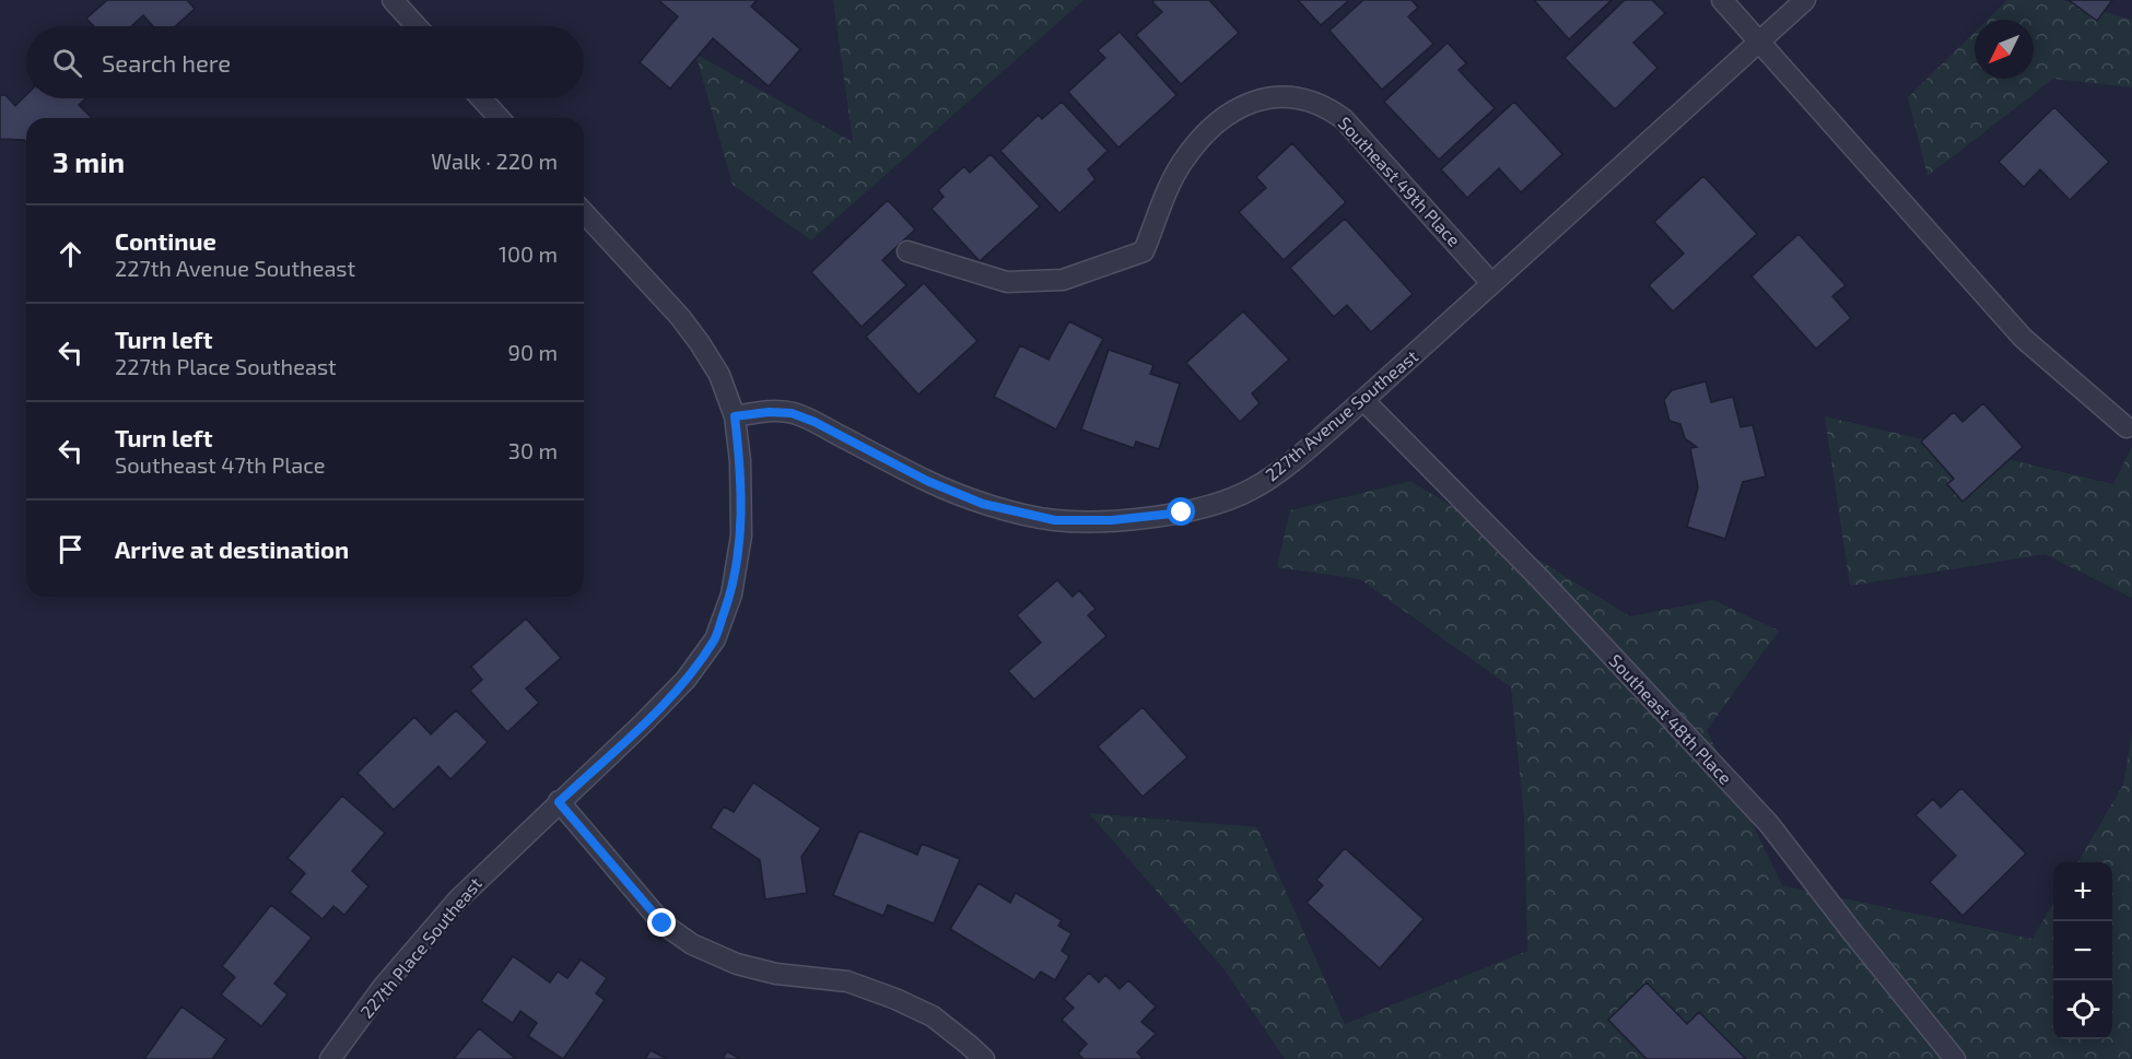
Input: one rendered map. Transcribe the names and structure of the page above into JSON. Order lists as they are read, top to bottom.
{
  "streets": {
    "street": [
      "Southeast 49th Place",
      "227th Avenue Southeast",
      "Southeast 48th Place",
      "227th Place Southeast"
    ]
  },
  "crossings": [
    ["Southeast 49th Place", "227th Avenue Southeast"],
    ["227th Avenue Southeast", "Southeast 48th Place"],
    ["227th Avenue Southeast", "227th Place Southeast"]
  ],
  "north": "bottom left",
  "page": {
    "search": "Search here",
    "heading": ["3 min", "Walk · 220 m"],
    "list": [
      ["Continue", "227th Avenue Southeast", "100 m"],
      ["Turn left", "227th Place Southeast", "90 m"],
      ["Turn left", "Southeast 47th Place", "30 m"],
      "Arrive at destination"
    ],
    "map_buttons": ["+", "−"]
  }
}
